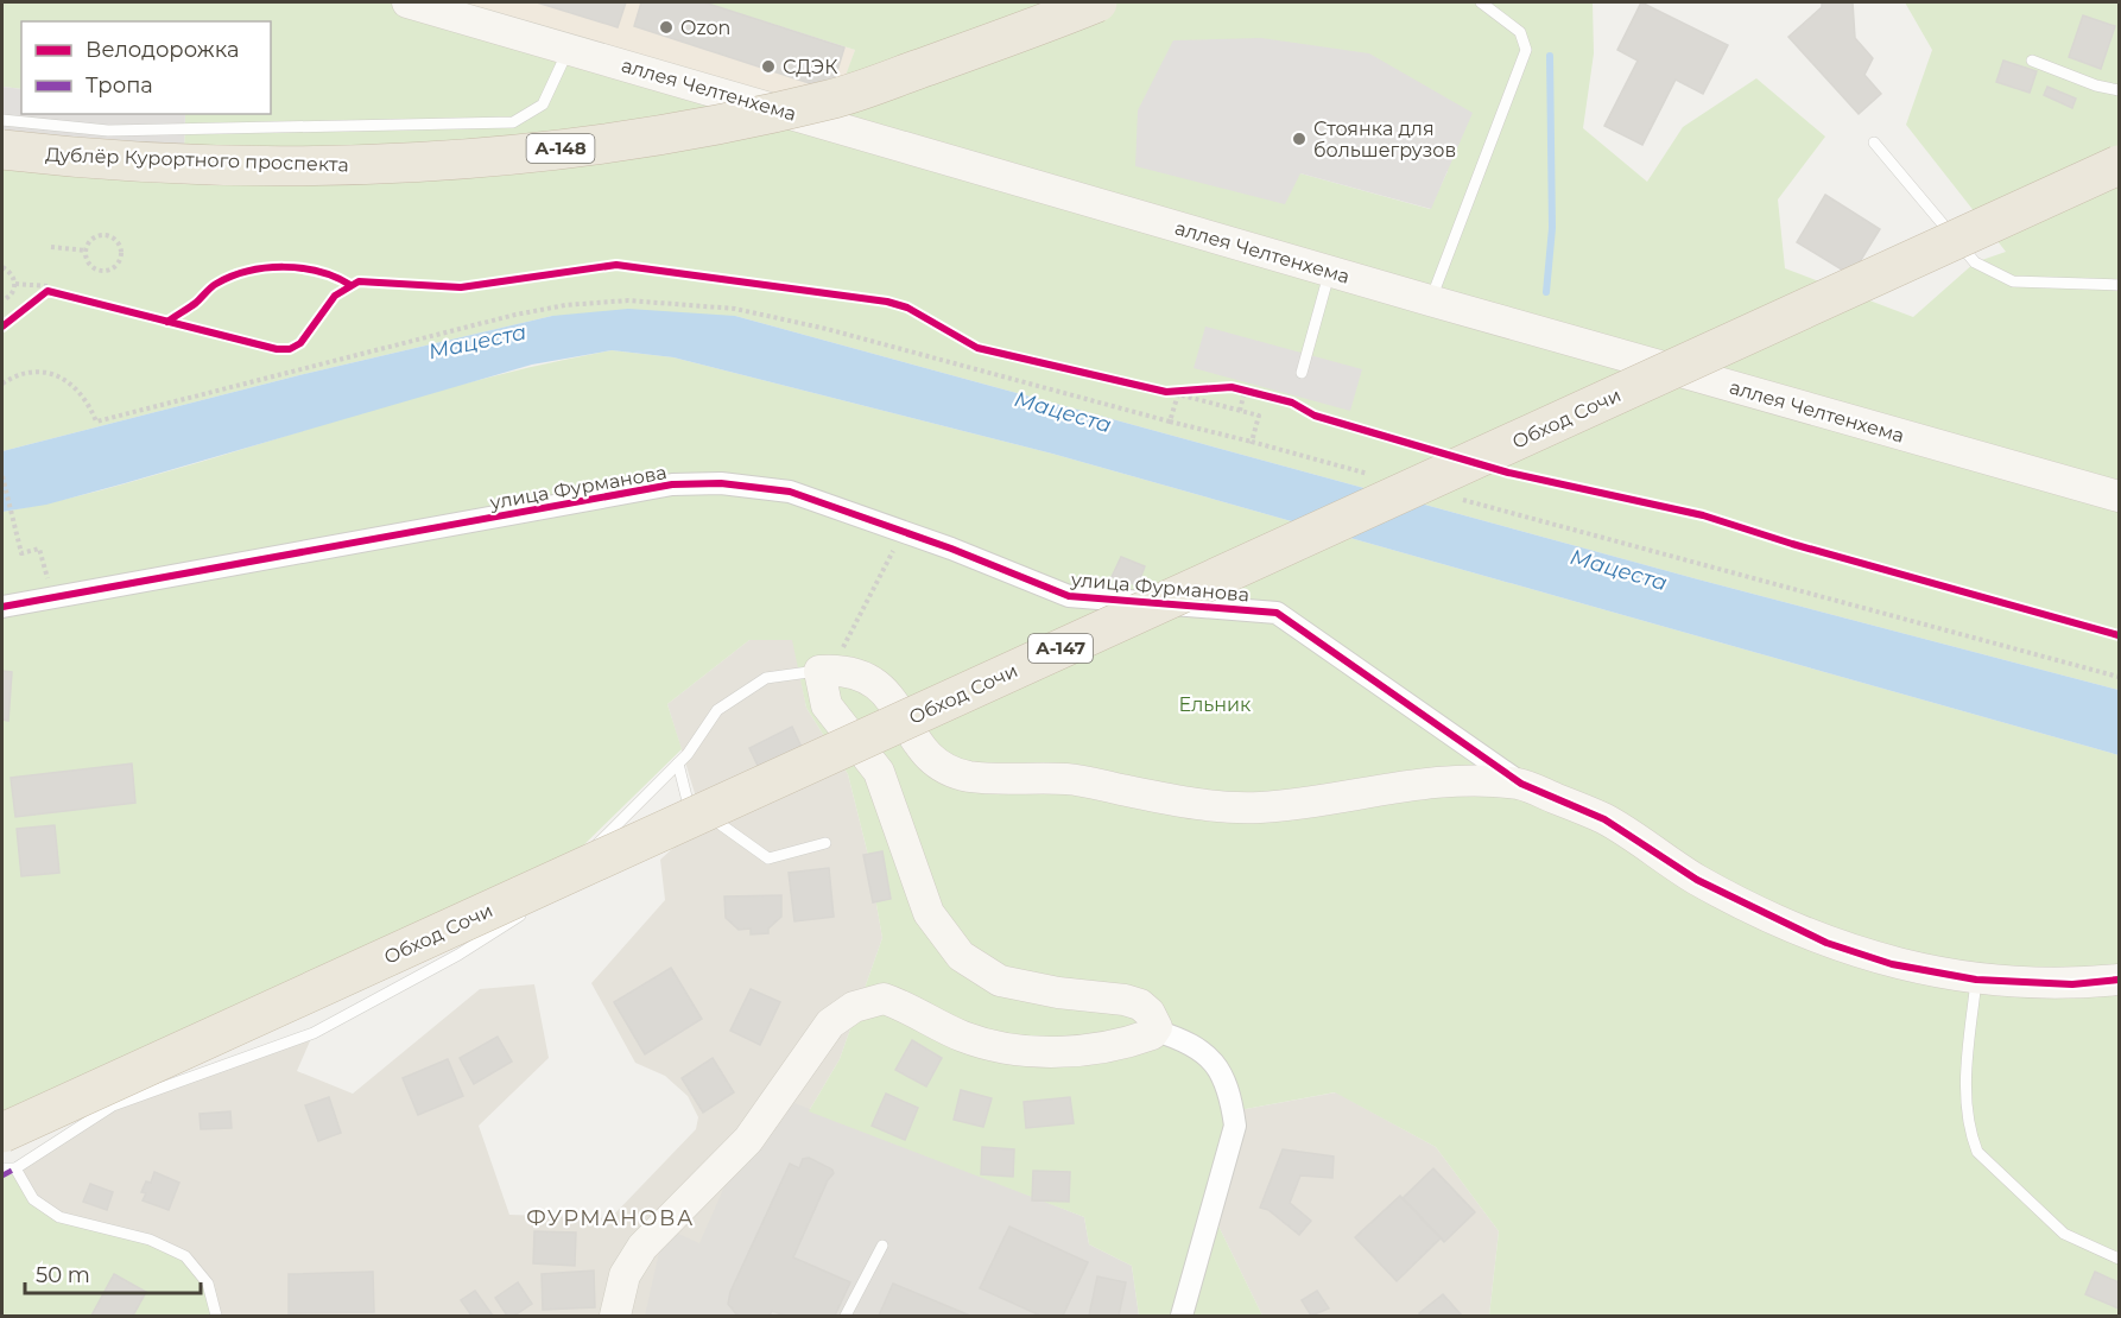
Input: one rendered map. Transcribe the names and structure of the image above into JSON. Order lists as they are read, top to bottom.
{
  "streets": {
    "highway": [
      "А-148",
      "Дублёр Курортного проспекта",
      "Обход Сочи",
      "А-147"
    ],
    "street": ["аллея Челтенхема", "улица Фурманова"]
  },
  "districts": ["ФУРМАНОВА"],
  "water": ["Мацеста"],
  "parks": ["Ельник"],
  "places": ["Ozon", "СДЭК", "Стоянка для большегрузов"],
  "legend": ["Велодорожка", "Тропа"],
  "scale_bar": "50 m"
}
